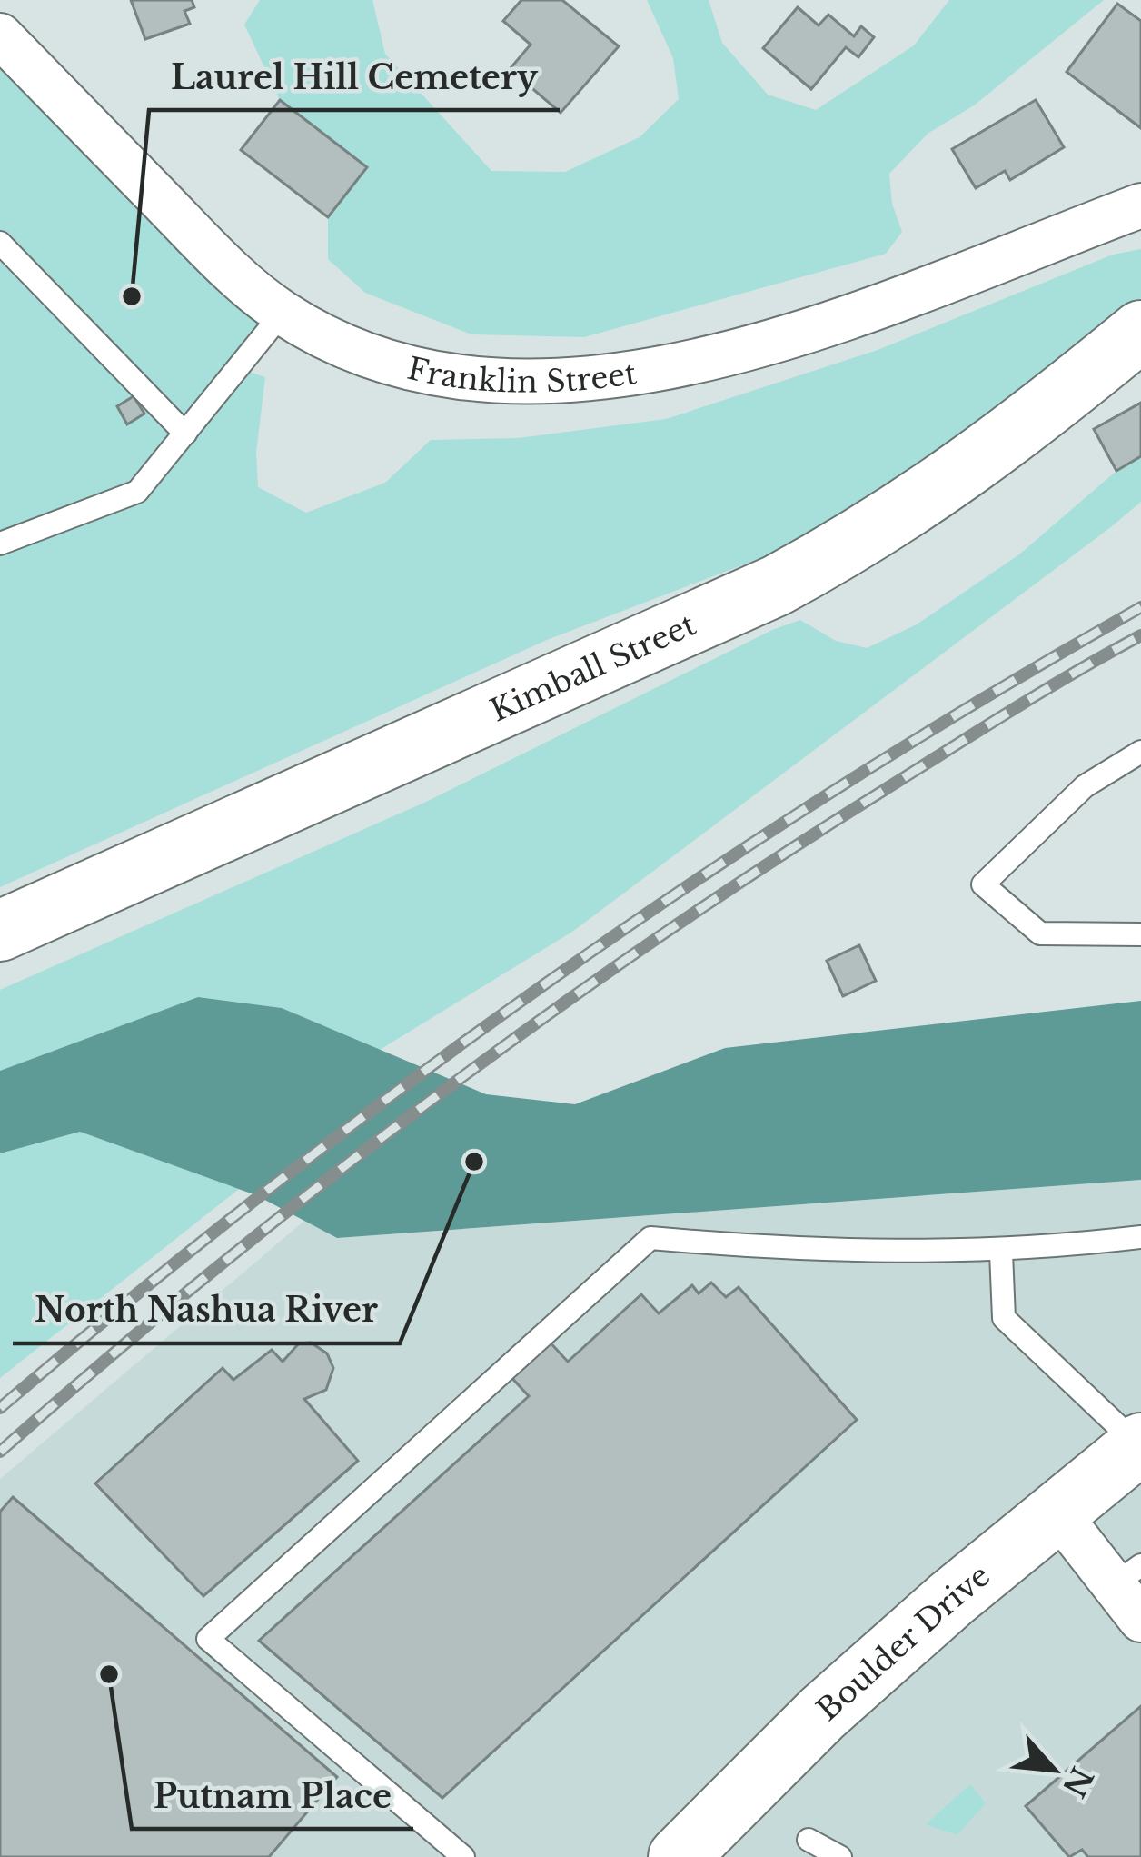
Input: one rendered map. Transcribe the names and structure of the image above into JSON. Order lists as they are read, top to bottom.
{
  "streets": {
    "main road": ["Kimball Street", "Boulder Drive"],
    "street": ["Franklin Street"]
  },
  "places": ["Laurel Hill Cemetery", "North Nashua River", "Putnam Place"],
  "north": "bottom right"
}
